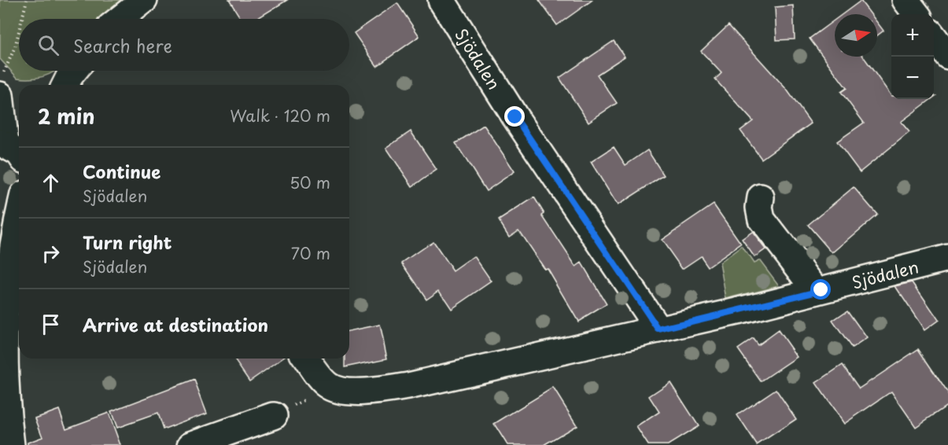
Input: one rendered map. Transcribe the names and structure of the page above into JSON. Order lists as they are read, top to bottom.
{
  "streets": {
    "street": ["Sjödalen"]
  },
  "north": "right",
  "page": {
    "map_buttons": ["+", "−"],
    "search": "Search here",
    "heading": ["2 min", "Walk · 120 m"],
    "list": [
      ["Continue", "Sjödalen", "50 m"],
      ["Turn right", "Sjödalen", "70 m"],
      "Arrive at destination"
    ]
  }
}
